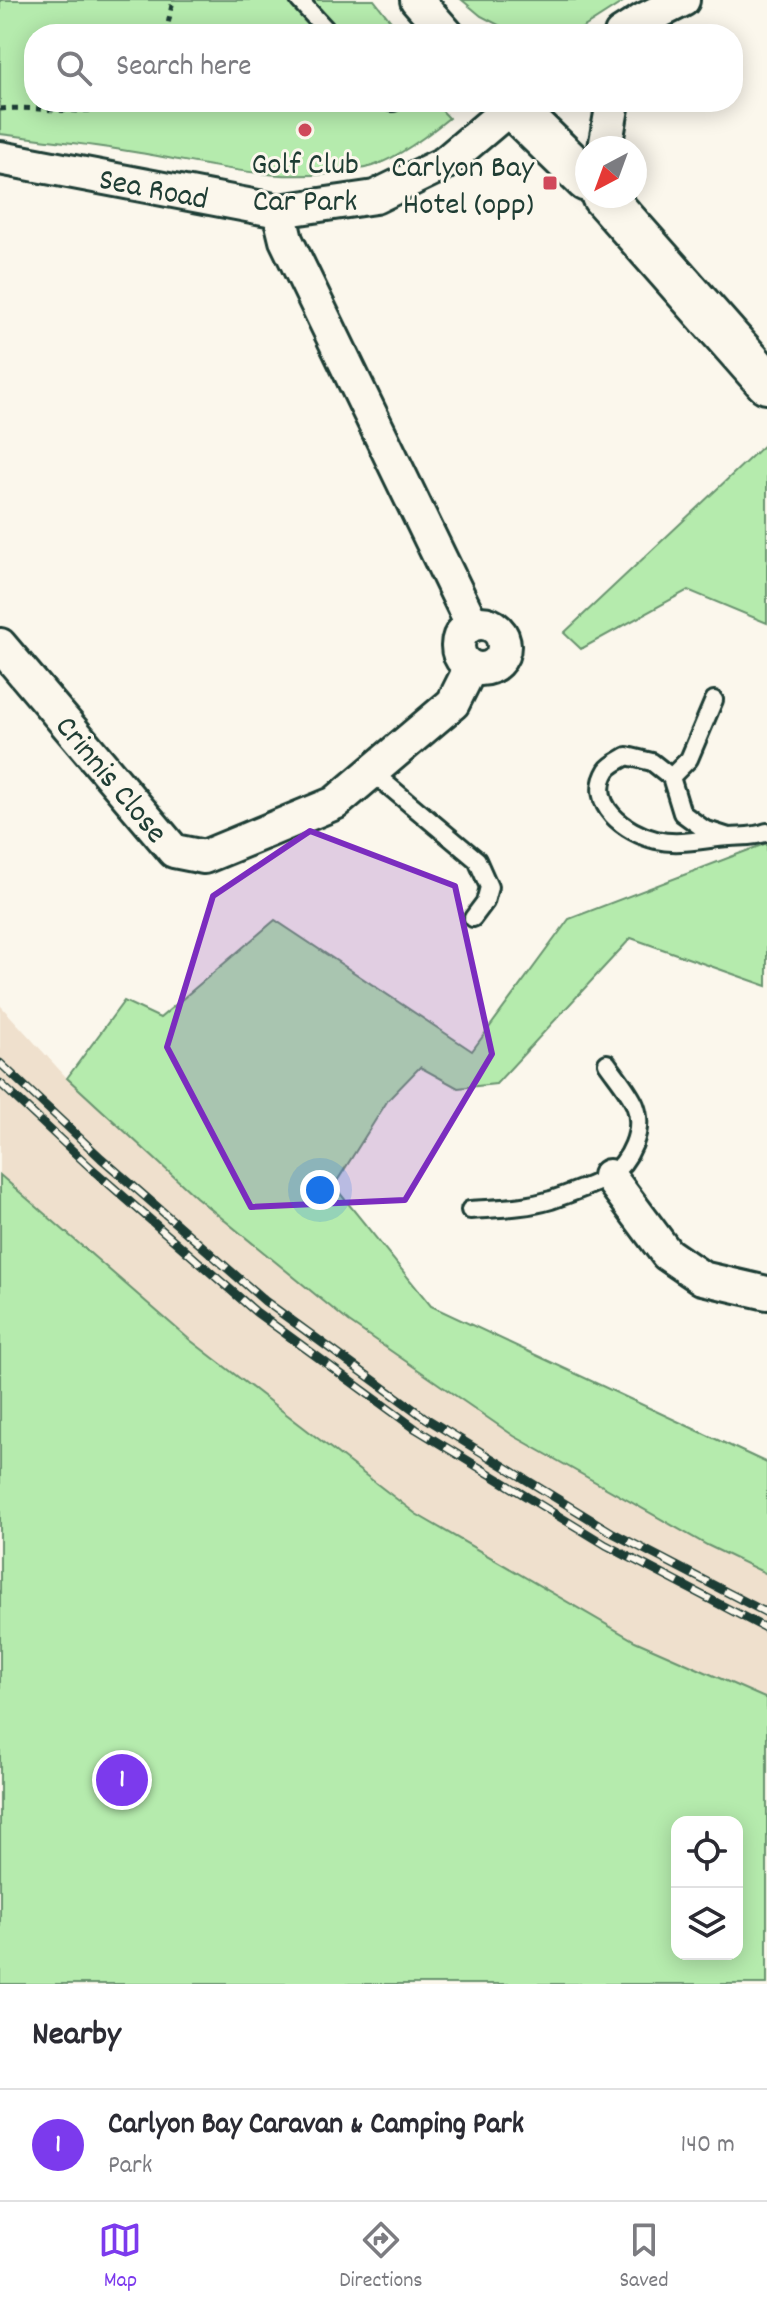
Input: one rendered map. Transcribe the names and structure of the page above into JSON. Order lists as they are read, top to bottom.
{
  "streets": {
    "street": ["Sea Road", "Crinnis Close"]
  },
  "crossings": [
    ["Sea Road", "Crinnis Close"]
  ],
  "places": {
    "other": ["Golf Club Car Park"],
    "transit": ["Carlyon Bay Hotel (opp)"]
  },
  "north": "bottom left",
  "page": {
    "search": "Search here",
    "pins": "1",
    "heading": "Nearby",
    "list": [
      {
        "mark": "1",
        "name": "Carlyon Bay Caravan & Camping Park",
        "note": "Park",
        "value": "140 m"
      }
    ],
    "nav": ["Map", "Directions", "Saved"]
  }
}
